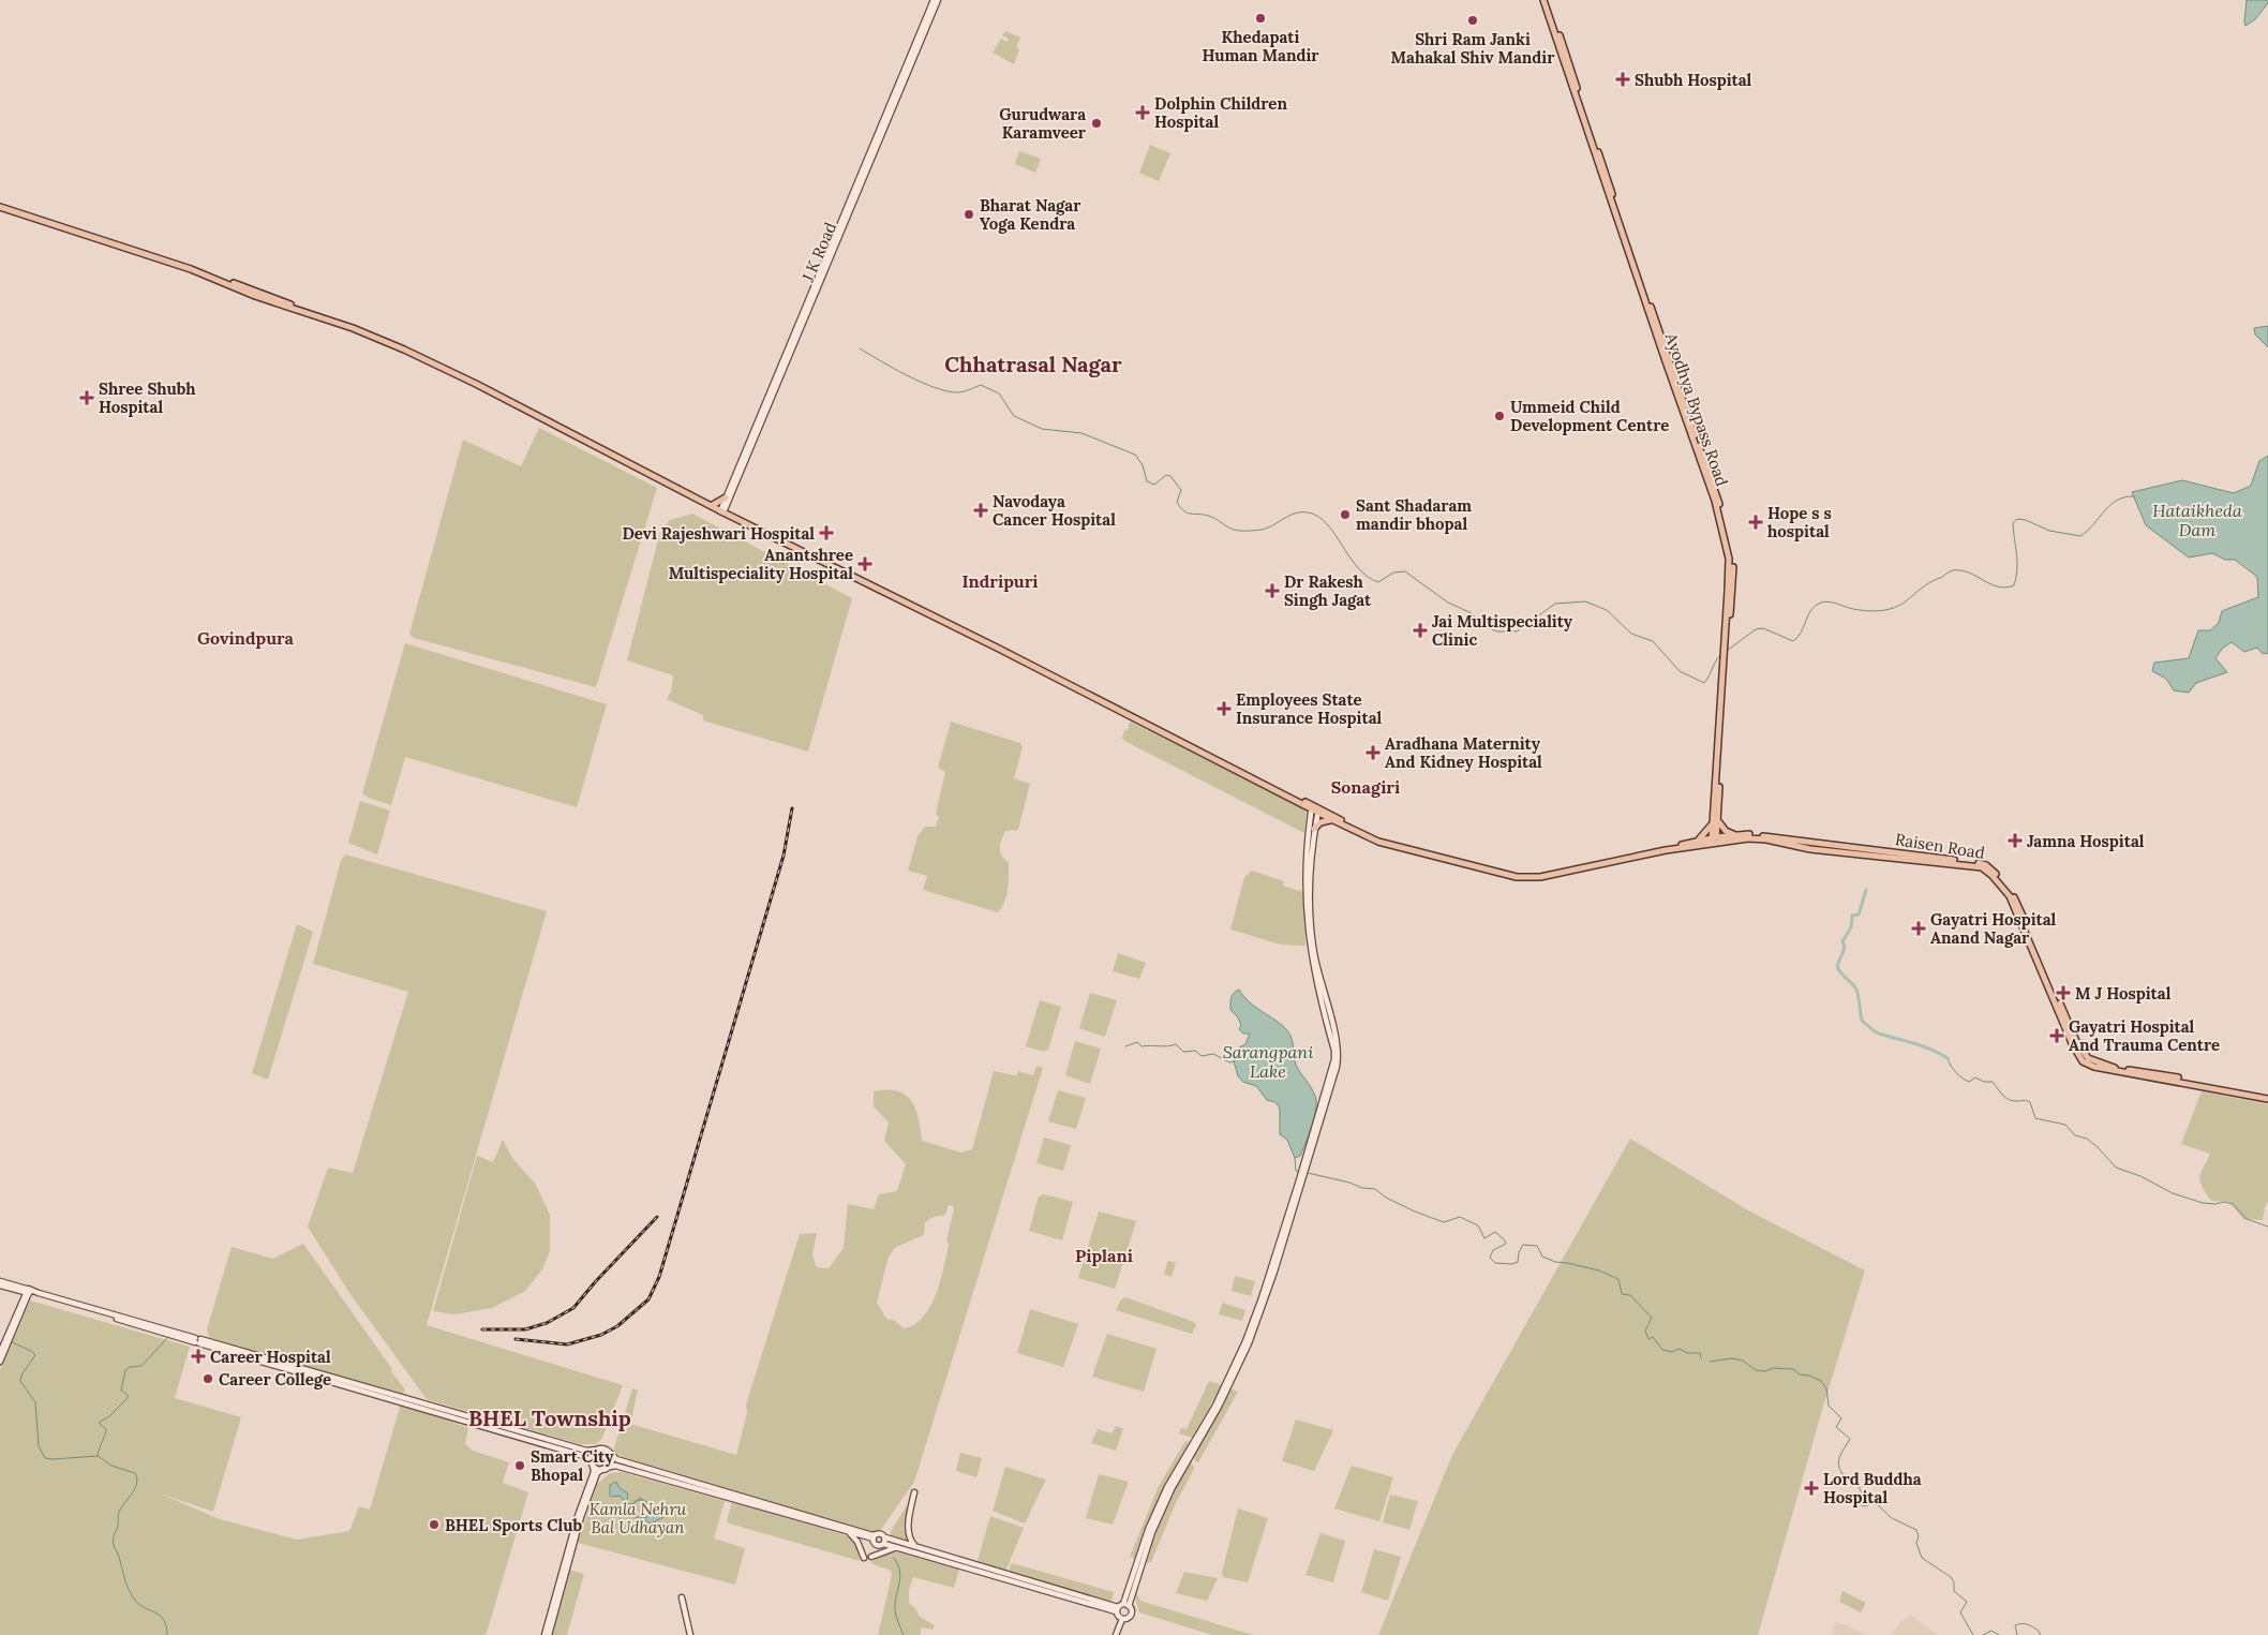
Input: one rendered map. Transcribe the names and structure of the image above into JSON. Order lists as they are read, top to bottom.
{
  "streets": {
    "main road": ["J K Road", "Ayodhya Bypass Road", "Raisen Road"]
  },
  "crossings": [
    ["Ayodhya Bypass Road", "Raisen Road"]
  ],
  "districts": [
    "Chhatrasal Nagar",
    "Indripuri",
    "Govindpura",
    "Sonagiri",
    "Piplani",
    "BHEL Township"
  ],
  "water": ["Hataikheda Dam", "Sarangpani Lake"],
  "parks": ["Kamla Nehru Bal Udhayan"],
  "places": {
    "other": [
      "Khedapati Human Mandir",
      "Shri Ram Janki Mahakal Shiv Mandir",
      "Gurudwara Karamveer",
      "Bharat Nagar Yoga Kendra",
      "Ummeid Child Development Centre",
      "Sant Shadaram mandir bhopal",
      "Career College",
      "Smart City Bhopal",
      "BHEL Sports Club"
    ],
    "health": [
      "Shubh Hospital",
      "Dolphin Children Hospital",
      "Shree Shubh Hospital",
      "Navodaya Cancer Hospital",
      "Hope s s hospital",
      "Devi Rajeshwari Hospital",
      "Anantshree Multispeciality Hospital",
      "Dr Rakesh Singh Jagat",
      "Jai Multispeciality Clinic",
      "Employees State Insurance Hospital",
      "Aradhana Maternity And Kidney Hospital",
      "Jamna Hospital",
      "Gayatri Hospital Anand Nagar",
      "M J Hospital",
      "Gayatri Hospital And Trauma Centre",
      "Career Hospital",
      "Lord Buddha Hospital"
    ]
  }
}
